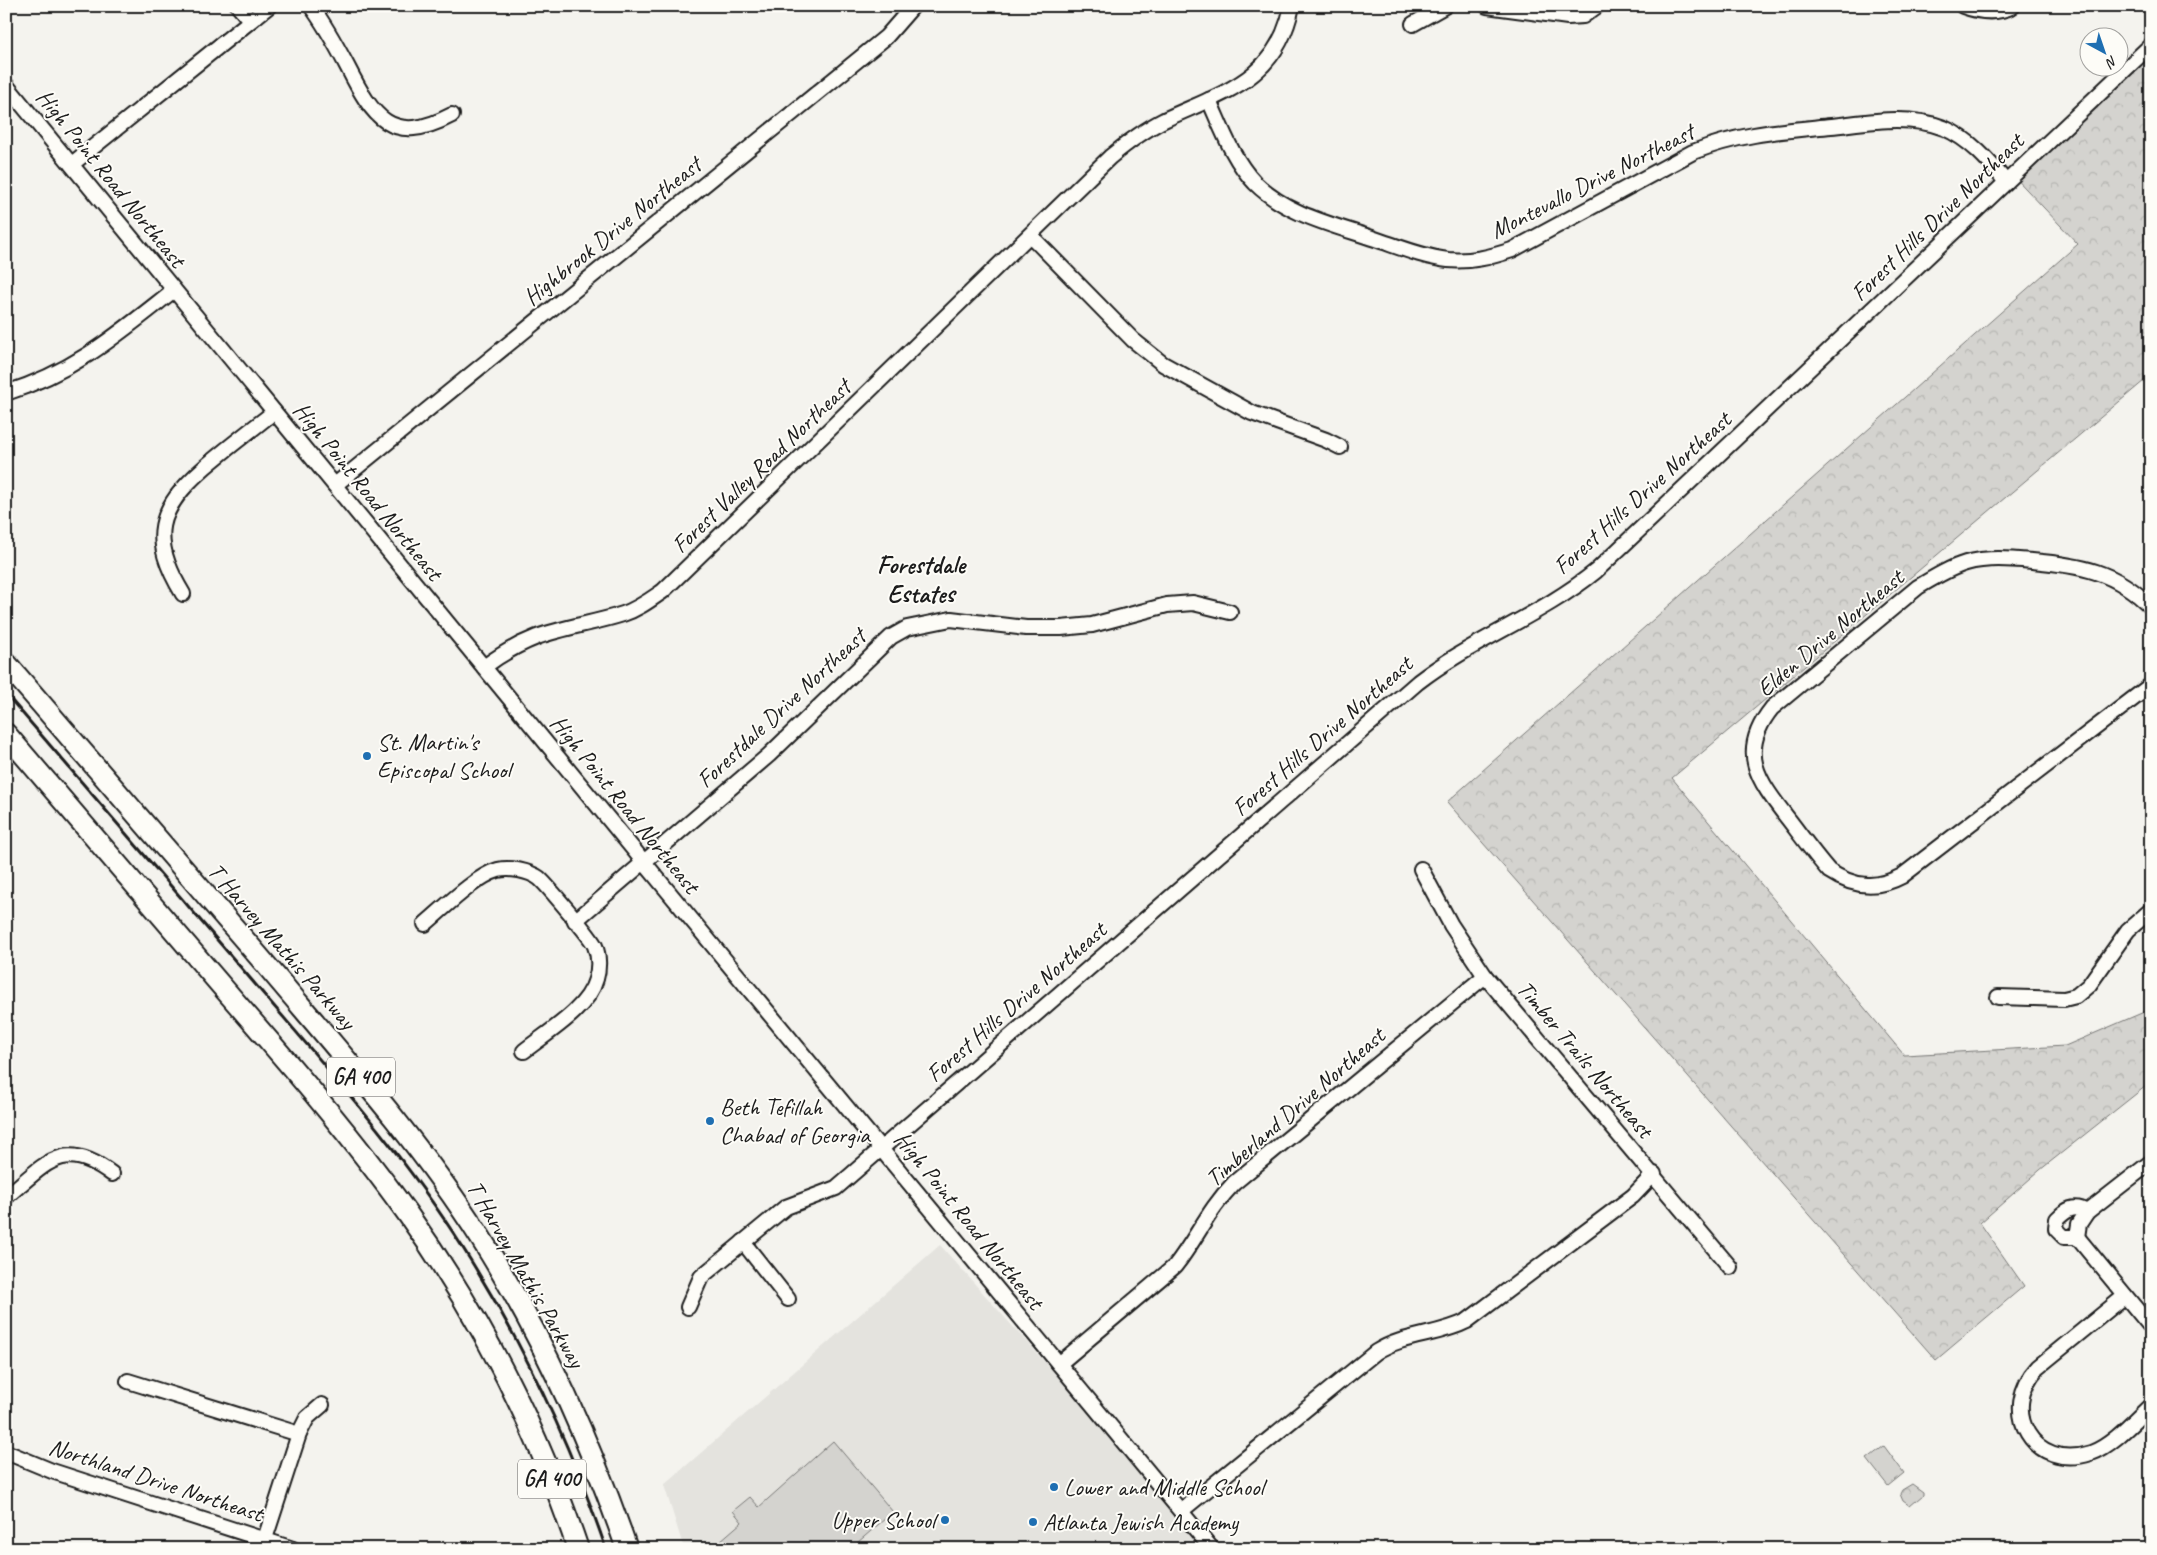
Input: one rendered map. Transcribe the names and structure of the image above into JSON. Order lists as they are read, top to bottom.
{
  "streets": {
    "highway": ["T Harvey Mathis Parkway", "GA 400"],
    "street": [
      "High Point Road Northeast",
      "Montevallo Drive Northeast",
      "Forest Hills Drive Northeast",
      "Highbrook Drive Northeast",
      "Forest Valley Road Northeast",
      "Elden Drive Northeast",
      "Forestdale Drive Northeast",
      "Timber Trails Northeast",
      "Timberland Drive Northeast",
      "Northland Drive Northeast"
    ]
  },
  "crossings": [
    ["High Point Road Northeast", "Forest Hills Drive Northeast"],
    ["High Point Road Northeast", "Highbrook Drive Northeast"],
    ["High Point Road Northeast", "Forest Valley Road Northeast"],
    ["High Point Road Northeast", "Forestdale Drive Northeast"],
    ["High Point Road Northeast", "Timberland Drive Northeast"],
    ["Montevallo Drive Northeast", "Forest Hills Drive Northeast"],
    ["Montevallo Drive Northeast", "Forest Valley Road Northeast"],
    ["Timber Trails Northeast", "Timberland Drive Northeast"]
  ],
  "districts": ["Forestdale Estates"],
  "places": [
    "St. Martin's Episcopal School",
    "Beth Tefillah Chabad of Georgia",
    "Lower and Middle School",
    "Upper School",
    "Atlanta Jewish Academy"
  ],
  "north": "bottom right"
}
